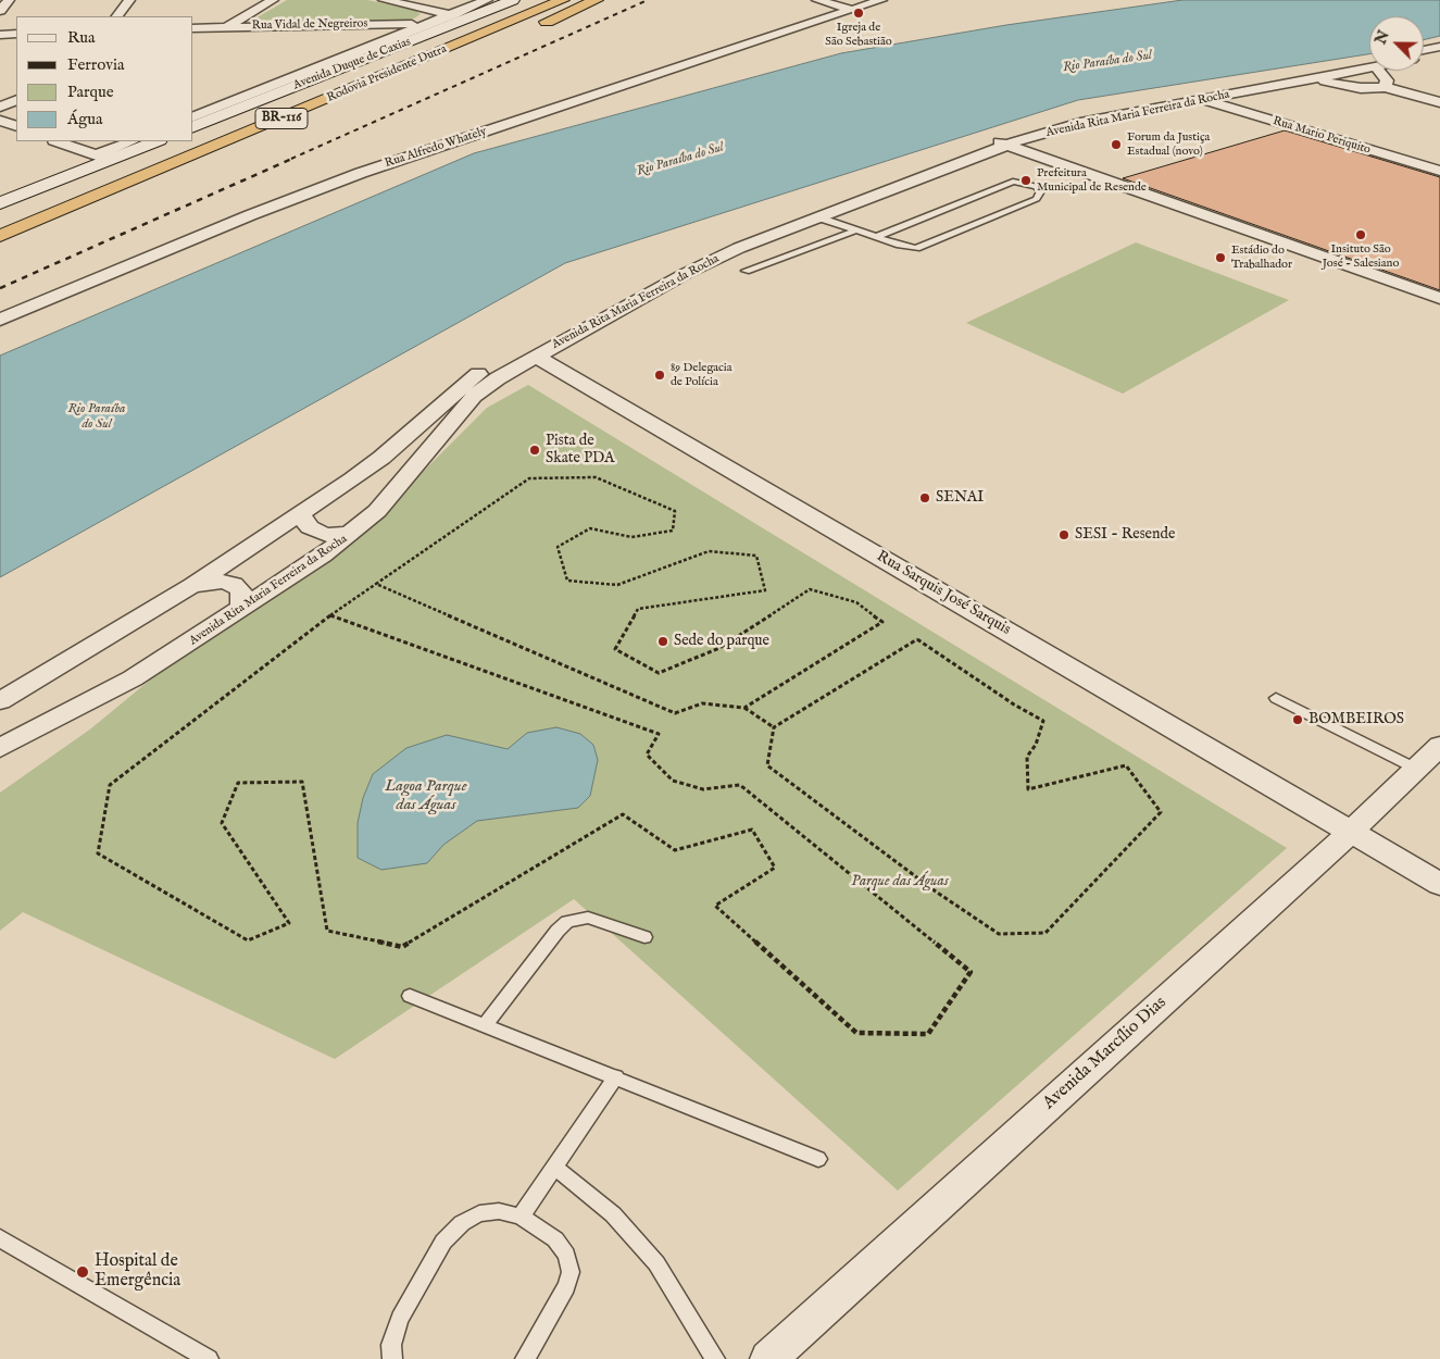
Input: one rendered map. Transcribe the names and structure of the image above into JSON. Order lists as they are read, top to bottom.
{
  "streets": {
    "highway": ["Rodovia Presidente Dutra", "BR-116"],
    "street": [
      "Rua Vidal de Negreiros",
      "Avenida Duque de Caxias",
      "Avenida Rita Maria Ferreira da Rocha",
      "Rua Mario Periquito",
      "Rua Alfredo Whately",
      "Rua Sarquis José Sarquis",
      "Avenida Marcílio Dias"
    ]
  },
  "crossings": [
    ["Rua Vidal de Negreiros", "Avenida Duque de Caxias"],
    ["Avenida Rita Maria Ferreira da Rocha", "Rua Mario Periquito"],
    ["Avenida Rita Maria Ferreira da Rocha", "Rua Sarquis José Sarquis"],
    ["Rua Sarquis José Sarquis", "Avenida Marcílio Dias"]
  ],
  "water": ["Rio Paraíba do Sul", "Lagoa Parque das Águas"],
  "parks": ["Parque das Águas"],
  "places": [
    "Igreja de São Sebastião",
    "Forum da Justiça Estadual (novo)",
    "Prefeitura Municipal de Resende",
    "Insituto São José - Salesiano",
    "Estádio do Trabalhador",
    "89 Delegacia de Polícia",
    "Pista de Skate PDA",
    "SENAI",
    "SESI - Resende",
    "Sede do parque",
    "BOMBEIROS",
    "Hospital de Emergência"
  ],
  "legend": [
    "Rua",
    "Ferrovia",
    "Parque",
    "Água"
  ],
  "north": "top left"
}
